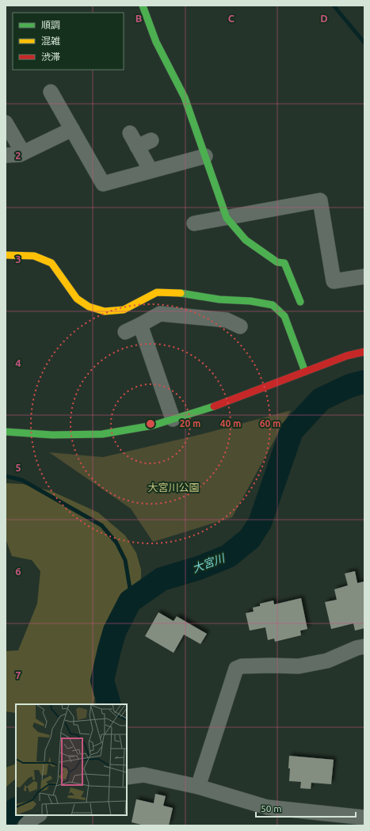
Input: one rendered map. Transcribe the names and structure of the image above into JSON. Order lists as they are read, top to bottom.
{
  "water": ["大宮川"],
  "parks": ["大宮川公園"],
  "legend": ["順調", "混雑", "渋滞"],
  "scale_bar": "50 m",
  "grid": {
    "columns": ["B", "C", "D"],
    "rows": [
      "2",
      "3",
      "4",
      "5",
      "6",
      "7"
    ]
  },
  "rings": ["20 m", "40 m", "60 m"]
}
